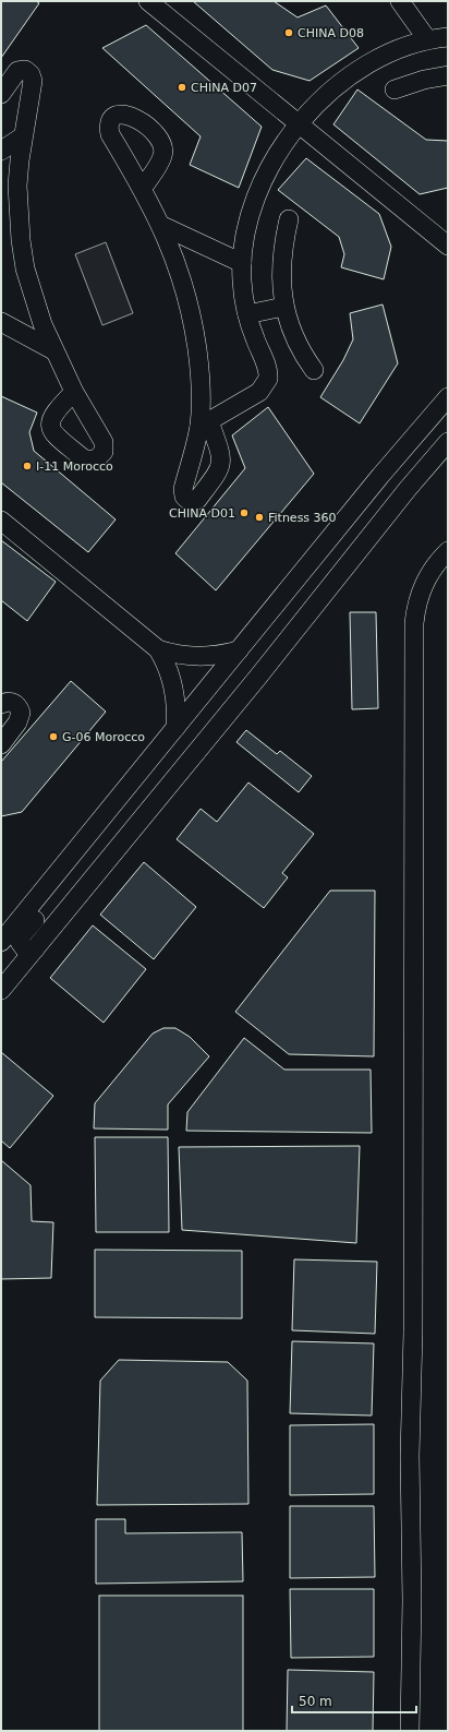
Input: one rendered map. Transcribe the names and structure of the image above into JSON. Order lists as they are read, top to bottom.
{
  "places": [
    "CHINA D08",
    "CHINA D07",
    "I-11 Morocco",
    "CHINA D01",
    "Fitness 360",
    "G-06 Morocco"
  ],
  "scale_bar": "50 m"
}
